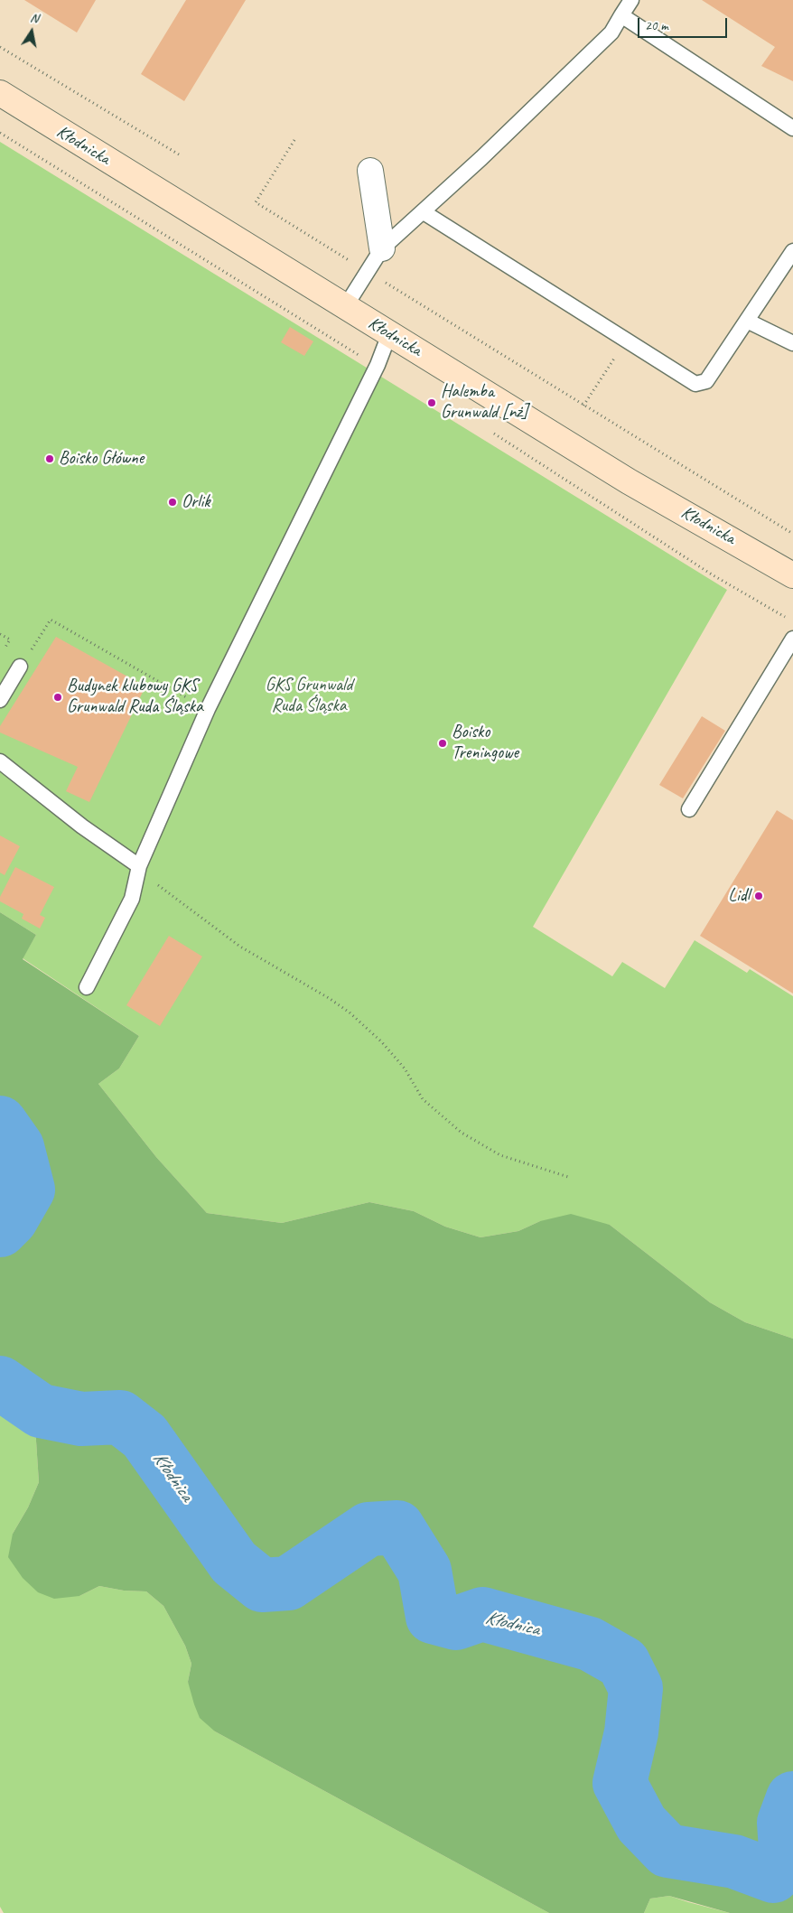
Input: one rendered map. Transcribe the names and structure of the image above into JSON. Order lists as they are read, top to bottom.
{
  "streets": {
    "street": ["Kłodnicka"]
  },
  "water": ["Kłodnica"],
  "parks": ["GKS Grunwald Ruda Śląska"],
  "places": [
    "Halemba Grunwald [nż]",
    "Boisko Główne",
    "Orlik",
    "Budynek klubowy GKS Grunwald Ruda Śląska",
    "Boisko Treningowe",
    "Lidl"
  ],
  "scale_bar": "20 m",
  "north": "top"
}
